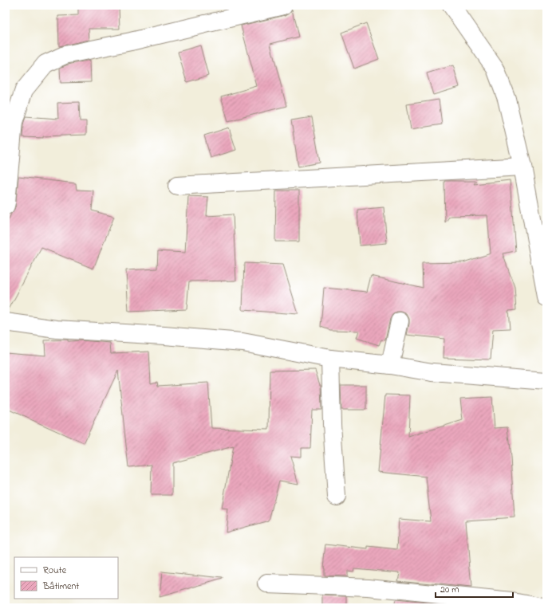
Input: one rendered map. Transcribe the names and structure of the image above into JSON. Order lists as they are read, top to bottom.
{
  "legend": ["Route", "Bâtiment"],
  "scale_bar": "20 m"
}
